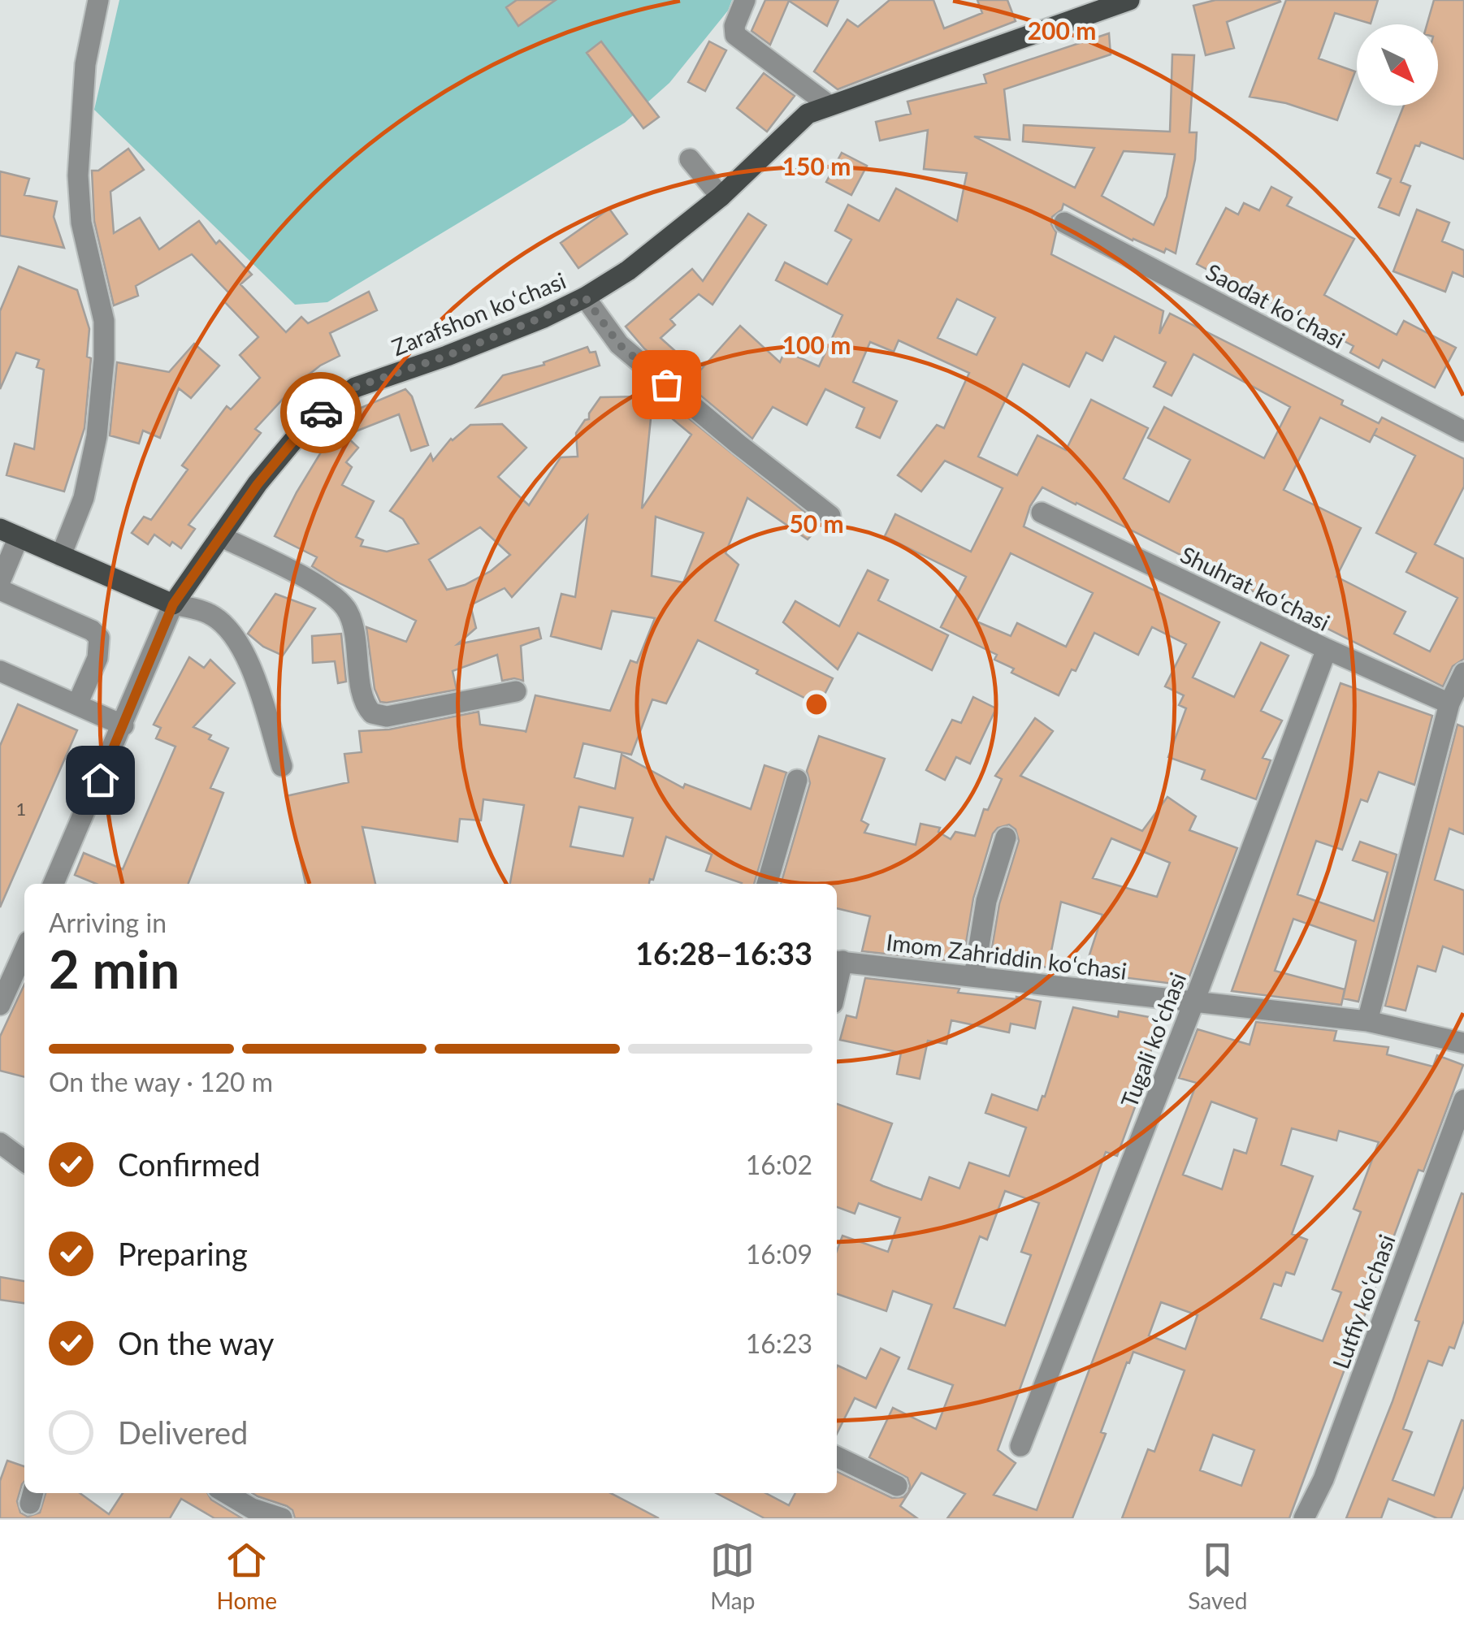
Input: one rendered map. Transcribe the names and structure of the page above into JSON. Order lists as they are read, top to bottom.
{
  "streets": {
    "main road": ["Zarafshon koʻchasi"],
    "street": [
      "Saodat koʻchasi",
      "Shuhrat koʻchasi",
      "Imom Zahriddin koʻchasi",
      "Tugali koʻchasi",
      "Lutfiy koʻchasi"
    ]
  },
  "crossings": [
    ["Shuhrat koʻchasi", "Tugali koʻchasi"],
    ["Imom Zahriddin koʻchasi", "Tugali koʻchasi"]
  ],
  "house_numbers": ["1"],
  "north": "bottom right",
  "page": {
    "heading": ["2 min", "Arriving in", "16:28–16:33"],
    "bar": "On the way · 120 m",
    "list": [
      ["Confirmed", "16:02"],
      ["Preparing", "16:09"],
      ["On the way", "16:23"],
      "Delivered"
    ],
    "tabs": ["Home", "Map", "Saved"]
  },
  "rings": [
    "200 m",
    "150 m",
    "100 m",
    "50 m"
  ]
}
